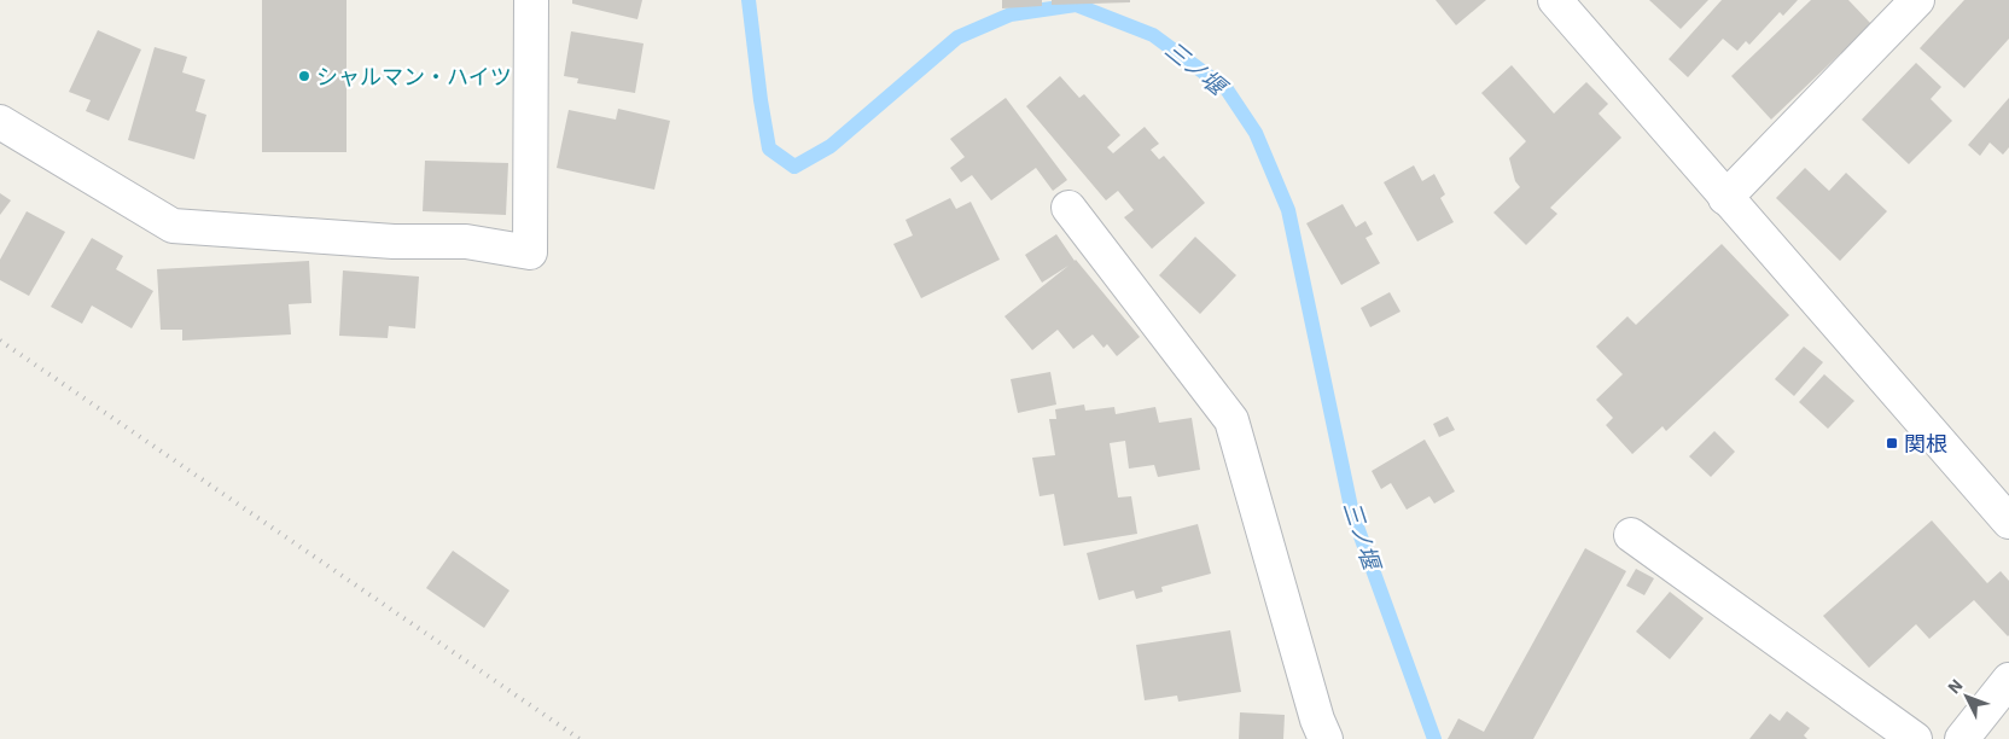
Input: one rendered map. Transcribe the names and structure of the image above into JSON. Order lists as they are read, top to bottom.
{
  "water": ["三ノ堰"],
  "places": {
    "other": ["シャルマン・ハイツ"],
    "transit": ["関根"]
  },
  "north": "top left"
}
